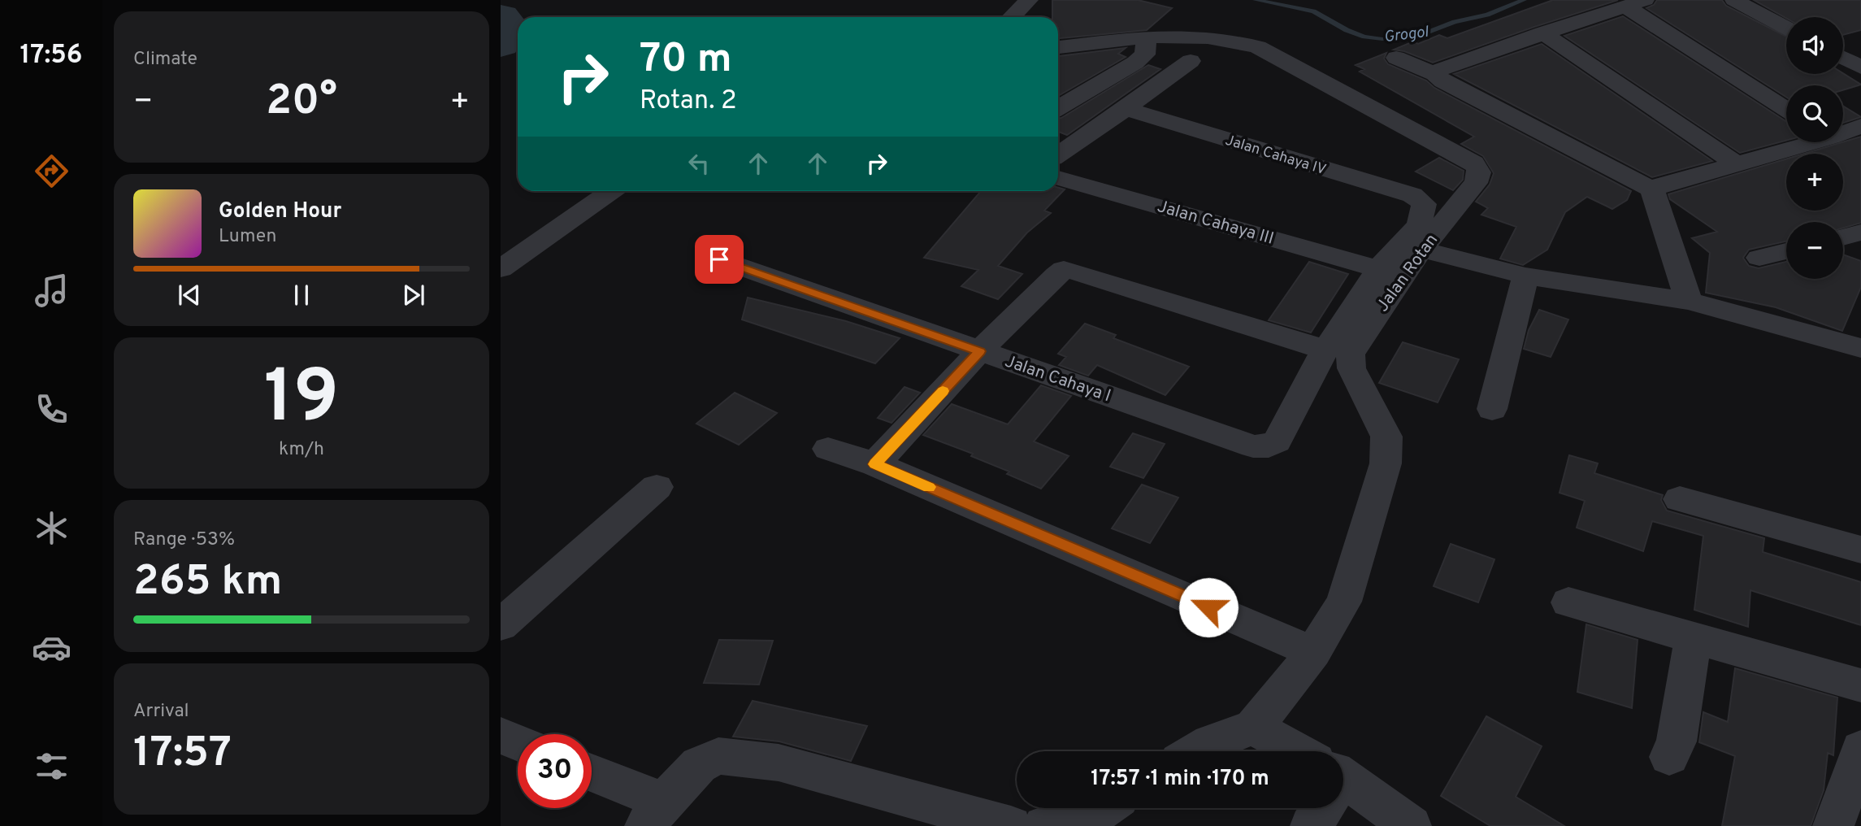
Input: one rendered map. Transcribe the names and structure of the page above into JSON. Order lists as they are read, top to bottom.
{
  "streets": {
    "street": [
      "Jalan Cahaya IV",
      "Jalan Cahaya III",
      "Jalan Rotan",
      "Jalan Cahaya I"
    ]
  },
  "crossings": [
    ["Jalan Cahaya IV", "Jalan Cahaya III"]
  ],
  "water": ["Grogol"],
  "page": {
    "tabs": "17:56",
    "tile": [
      "Climate",
      ["19", "km/h"],
      ["Range · 53%", "265 km"],
      ["Arrival", "17:57"]
    ],
    "map_buttons": ["+", "−"],
    "turn": ["70 m", "Rotan. 2"],
    "heat": ["−", "20°", "+"],
    "song": ["Golden Hour", "Lumen"],
    "limit": "30",
    "trip": "17:57 · 1 min · 170 m"
  }
}
